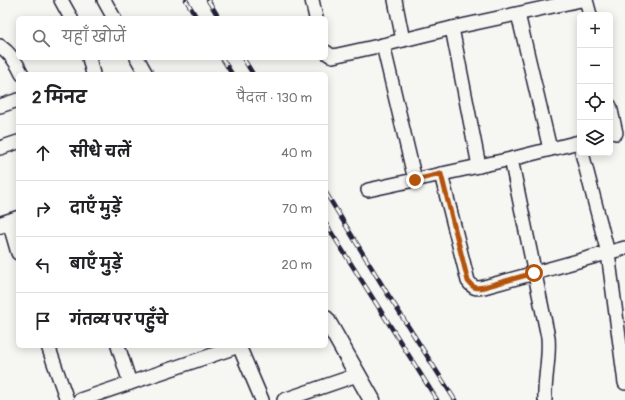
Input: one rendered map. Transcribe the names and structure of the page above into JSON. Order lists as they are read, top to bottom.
{
  "page": {
    "map_buttons": ["+", "−"],
    "search": "यहाँ खोजें",
    "heading": ["2 मिनट", "पैदल · 130 m"],
    "list": [
      ["सीधे चलें", "40 m"],
      ["दाएँ मुड़ें", "70 m"],
      ["बाएँ मुड़ें", "20 m"],
      "गंतव्य पर पहुँचे"
    ]
  }
}
